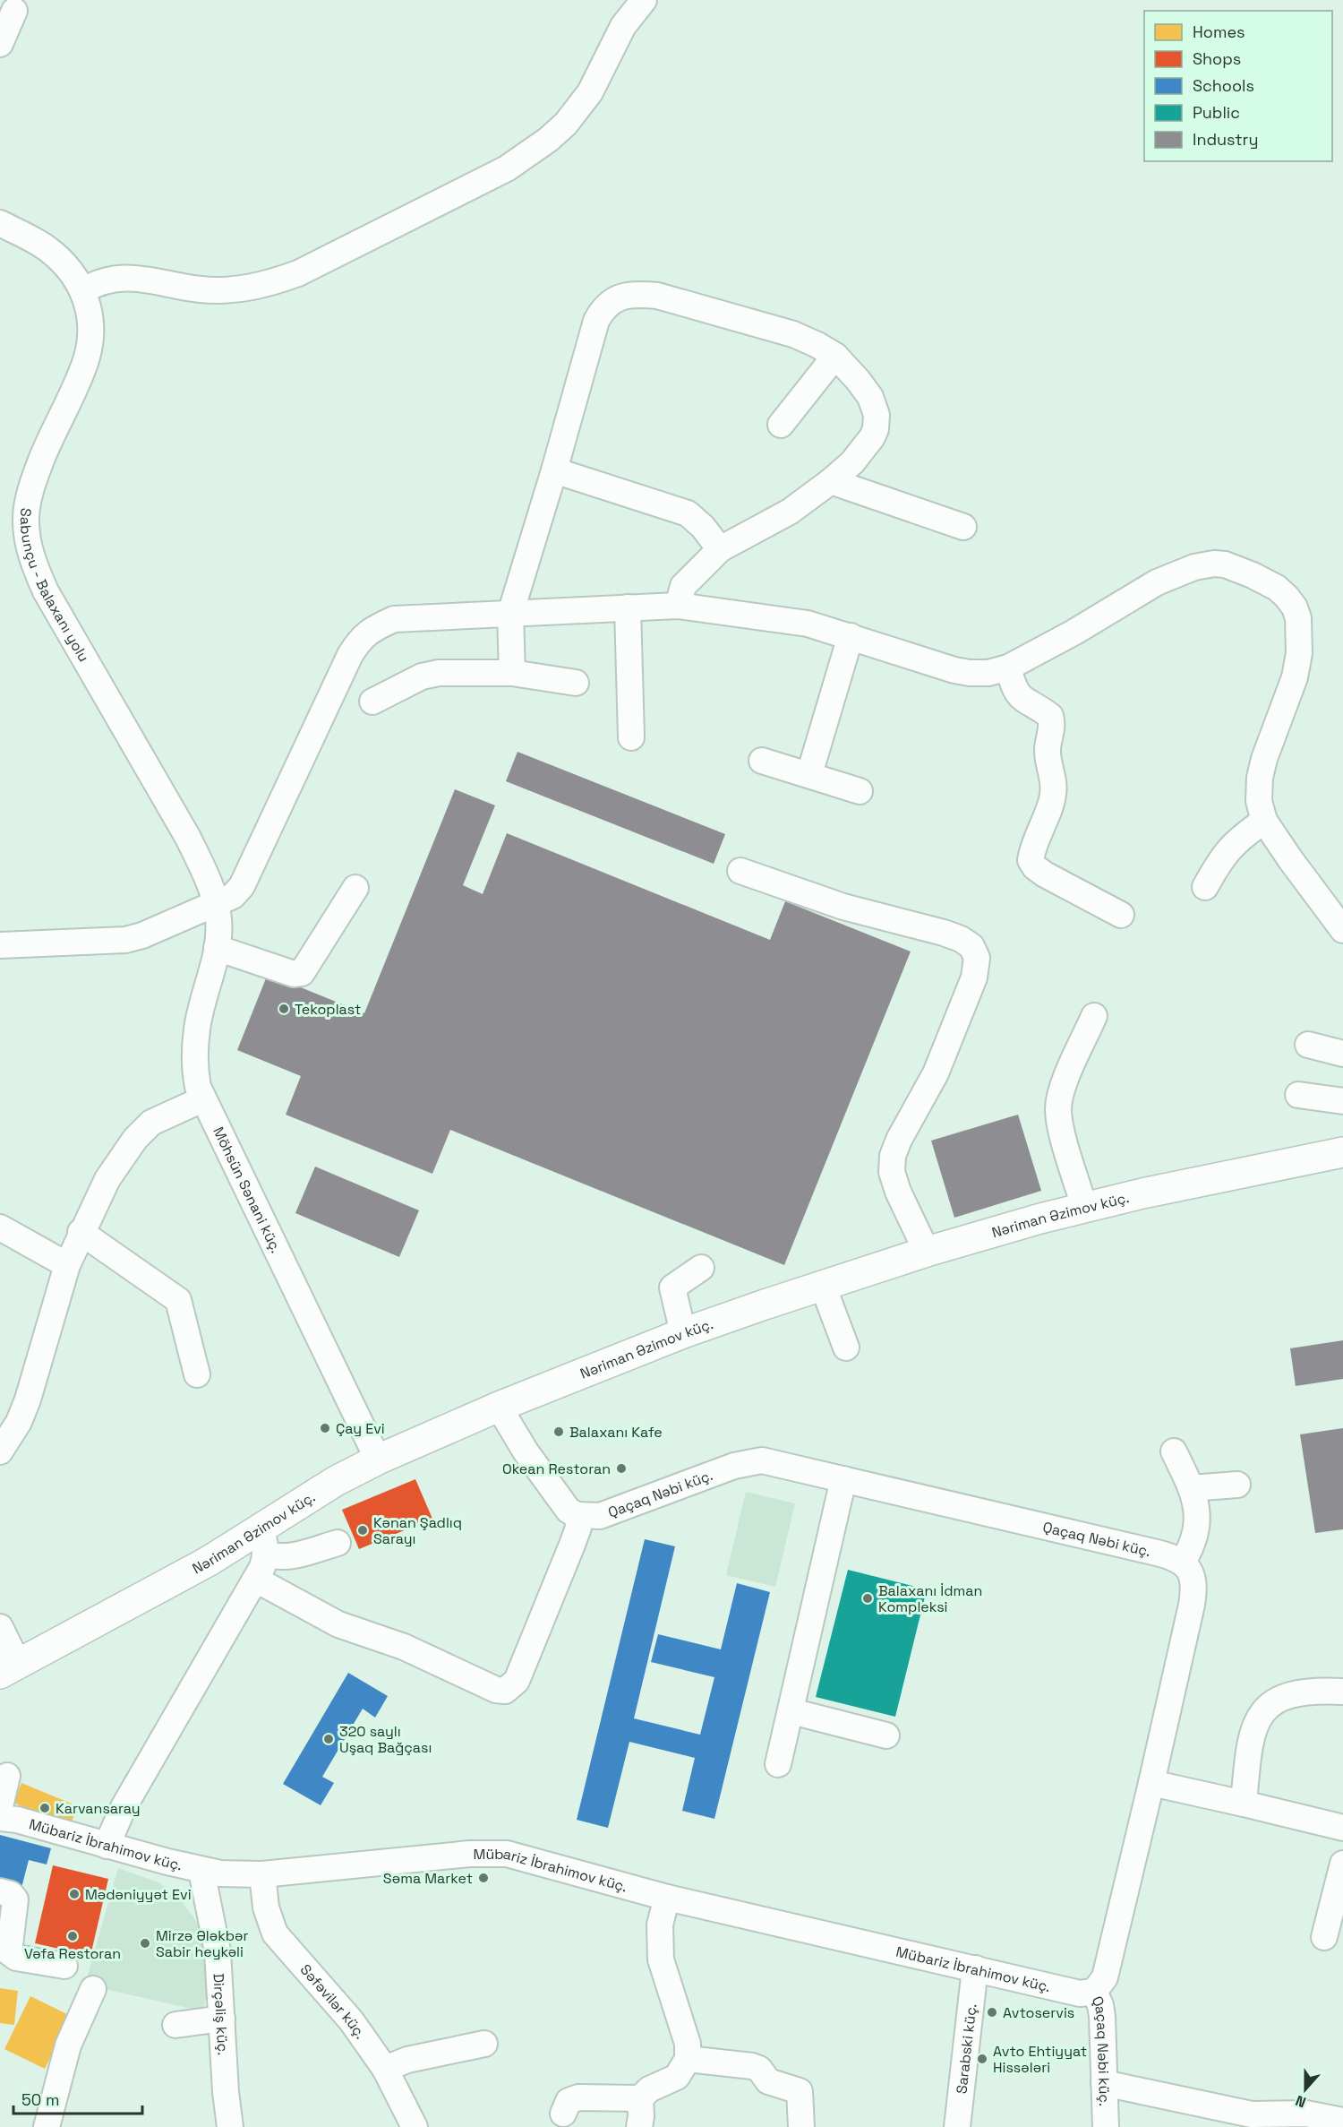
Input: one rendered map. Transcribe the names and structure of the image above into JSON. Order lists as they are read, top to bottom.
{
  "streets": {
    "main road": ["Nəriman Əzimov küç."],
    "street": [
      "Sabunçu - Balaxanı yolu",
      "Möhsün Sənani küç.",
      "Qaçaq Nəbi küç.",
      "Mübariz İbrahimov küç.",
      "Səfəvilər küç.",
      "Dirçəliş küç.",
      "Sarabski küç."
    ]
  },
  "crossings": [
    ["Sabunçu - Balaxanı yolu", "Möhsün Sənani küç."],
    ["Möhsün Sənani küç.", "Nəriman Əzimov küç."],
    ["Qaçaq Nəbi küç.", "Mübariz İbrahimov küç."],
    ["Mübariz İbrahimov küç.", "Səfəvilər küç."],
    ["Mübariz İbrahimov küç.", "Dirçəliş küç."],
    ["Mübariz İbrahimov küç.", "Sarabski küç."]
  ],
  "places": [
    "Tekoplast",
    "Çay Evi",
    "Balaxanı Kafe",
    "Okean Restoran",
    "Kənan Şadlıq Sarayı",
    "Balaxanı İdman Kompleksi",
    "320 saylı Uşaq Bağçası",
    "Karvansaray",
    "Səma Market",
    "Mədəniyyət Evi",
    "Vəfa Restoran",
    "Mirzə Ələkbər Sabir heykəli",
    "Avtoservis",
    "Avto Ehtiyyat Hissələri"
  ],
  "legend": [
    "Homes",
    "Shops",
    "Schools",
    "Public",
    "Industry"
  ],
  "scale_bar": "50 m",
  "north": "bottom"
}
